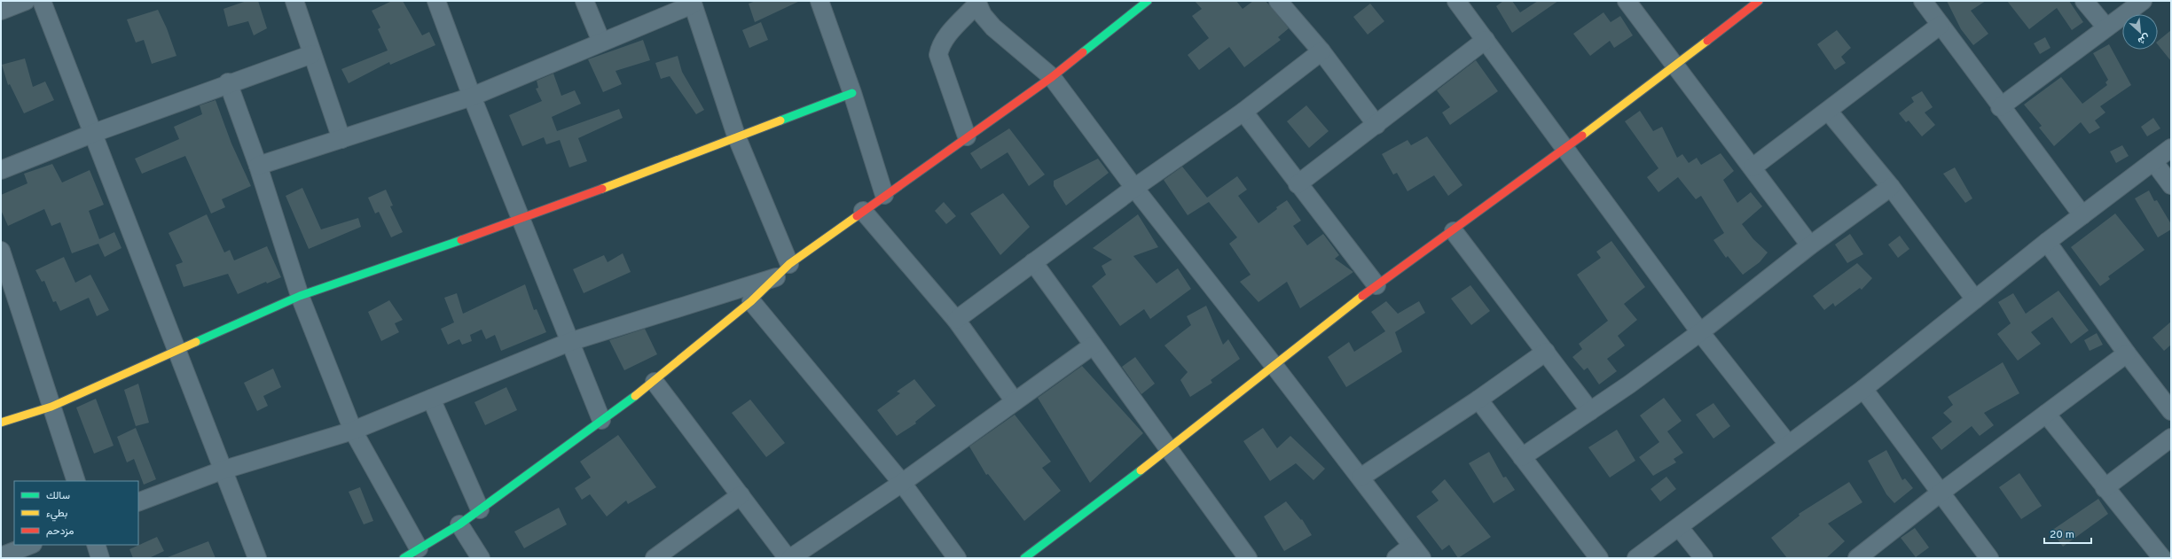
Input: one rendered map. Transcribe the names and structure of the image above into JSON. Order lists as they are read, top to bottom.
{
  "legend": ["سالك", "بطيء", "مزدحم"],
  "scale_bar": "20 m",
  "north": "bottom right"
}
